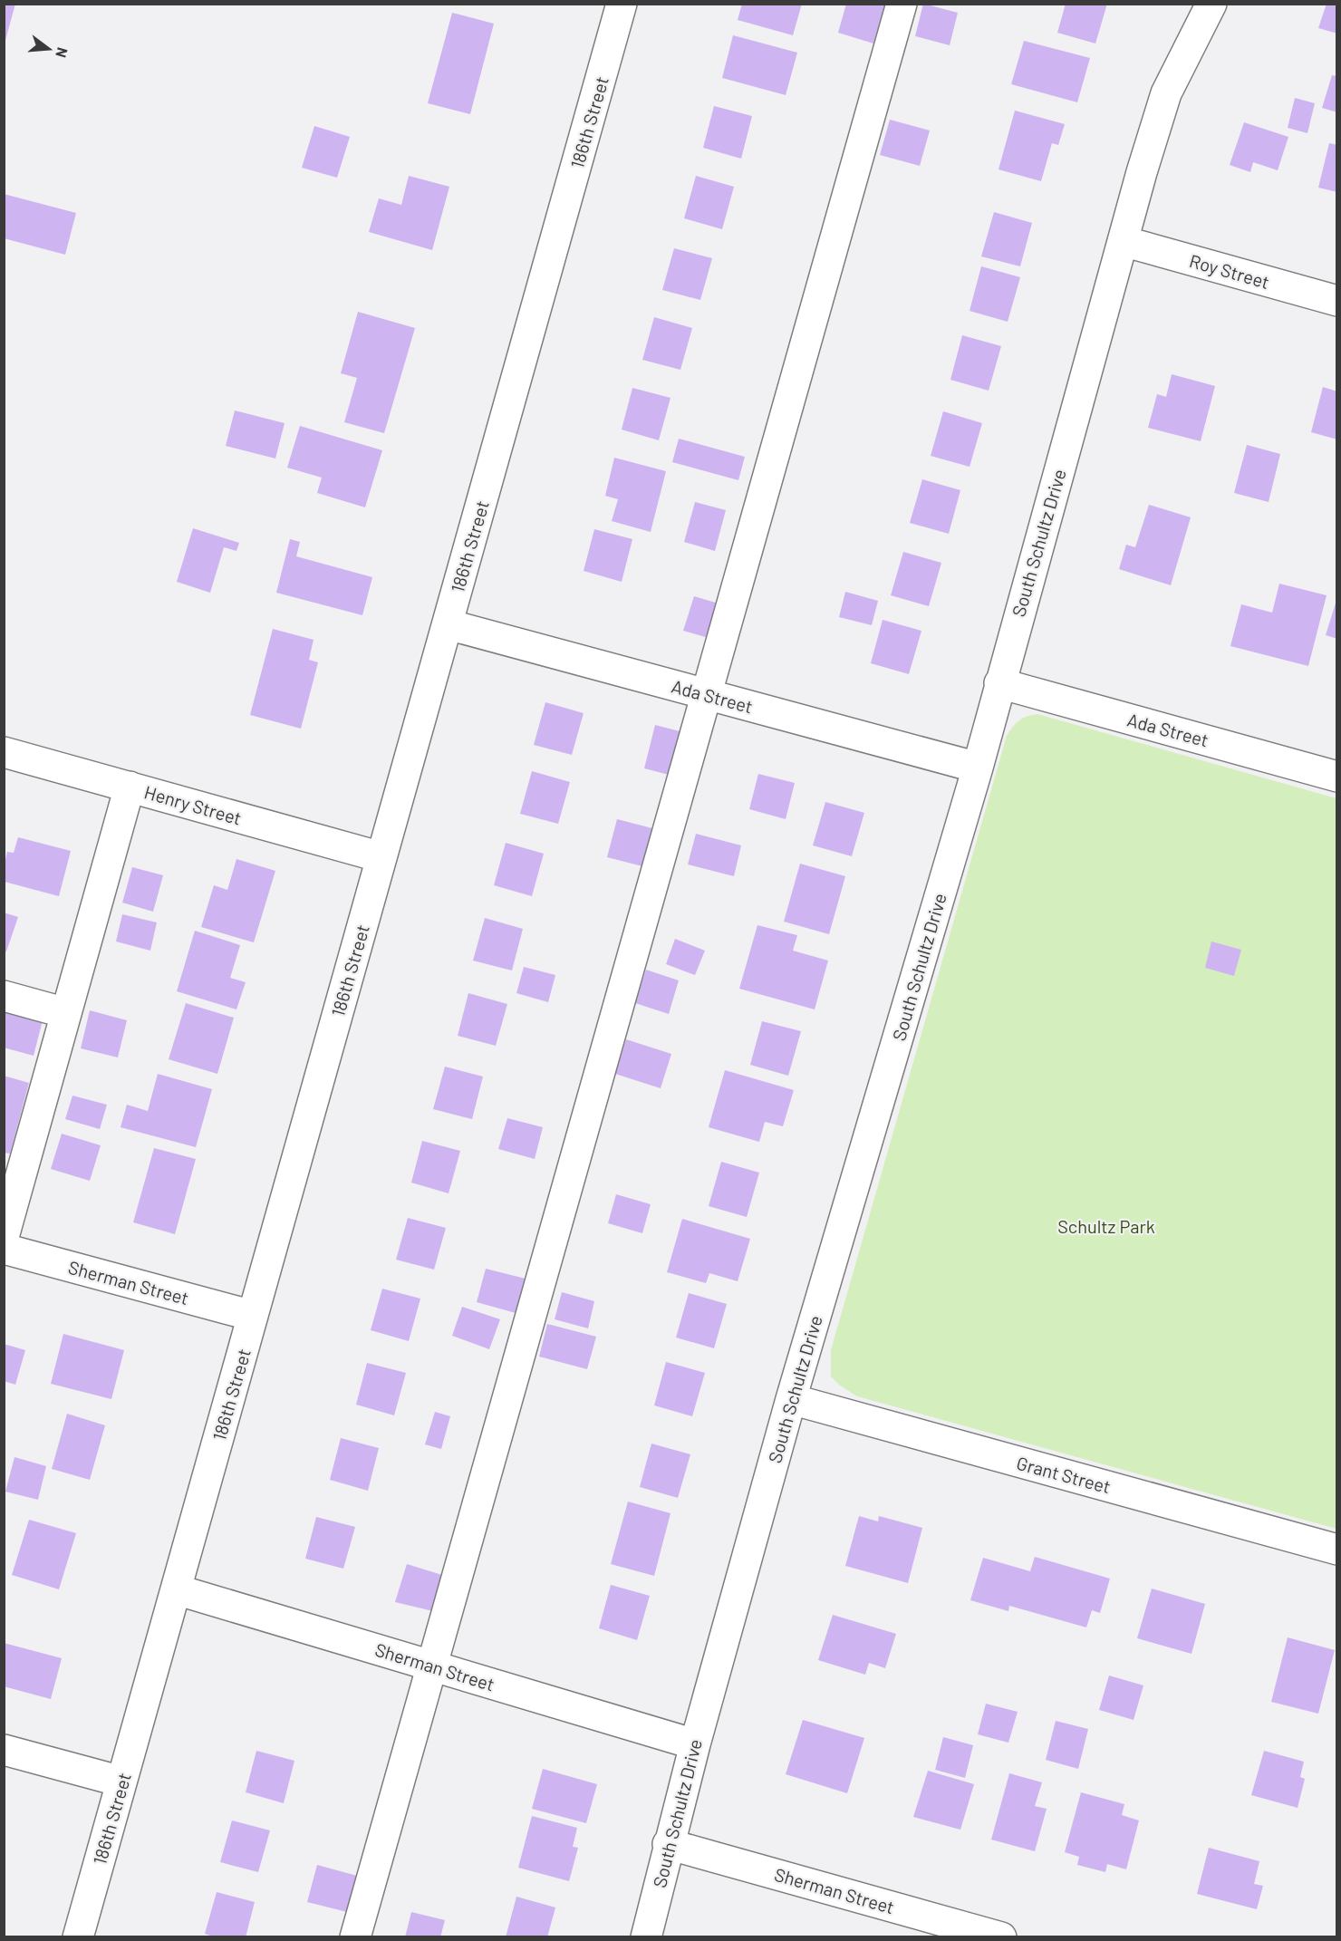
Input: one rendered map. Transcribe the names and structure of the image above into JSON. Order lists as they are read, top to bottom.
{
  "streets": {
    "street": [
      "186th Street",
      "Roy Street",
      "South Schultz Drive",
      "Ada Street",
      "Henry Street",
      "Sherman Street",
      "Grant Street"
    ]
  },
  "crossings": [
    ["186th Street", "Ada Street"],
    ["186th Street", "Henry Street"],
    ["186th Street", "Sherman Street"],
    ["Roy Street", "South Schultz Drive"],
    ["South Schultz Drive", "Ada Street"],
    ["South Schultz Drive", "Sherman Street"],
    ["South Schultz Drive", "Grant Street"]
  ],
  "parks": ["Schultz Park"],
  "north": "right"
}
